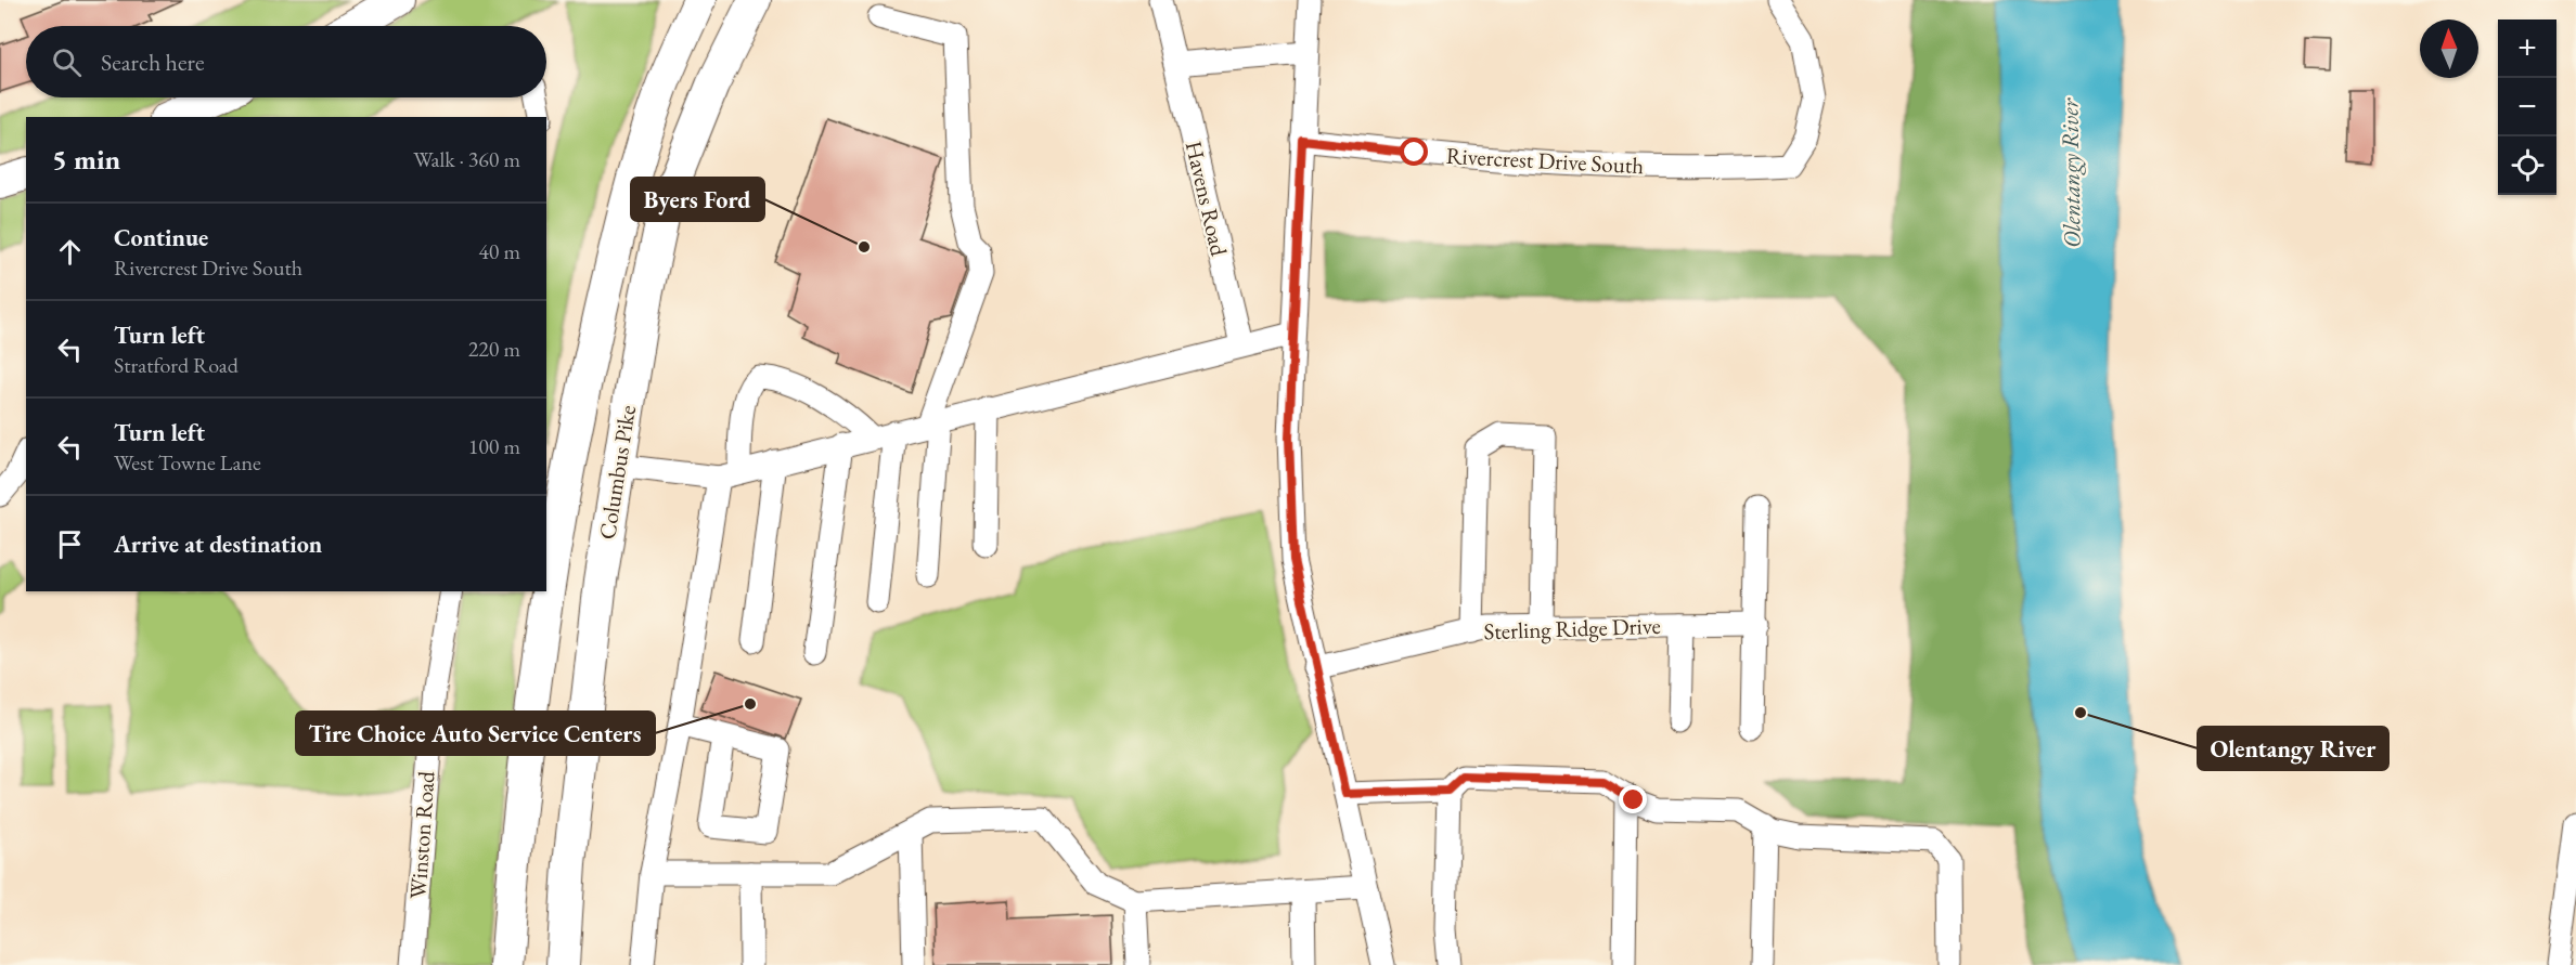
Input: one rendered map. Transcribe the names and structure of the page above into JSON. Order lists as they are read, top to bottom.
{
  "streets": {
    "highway": ["Columbus Pike"],
    "street": [
      "Rivercrest Drive South",
      "Havens Road",
      "Sterling Ridge Drive",
      "Winston Road"
    ]
  },
  "water": ["Olentangy River"],
  "places": ["Byers Ford", "Tire Choice Auto Service Centers", "Olentangy River"],
  "north": "top",
  "page": {
    "map_buttons": ["+", "−"],
    "search": "Search here",
    "heading": ["5 min", "Walk · 360 m"],
    "list": [
      ["Continue", "Rivercrest Drive South", "40 m"],
      ["Turn left", "Stratford Road", "220 m"],
      ["Turn left", "West Towne Lane", "100 m"],
      "Arrive at destination"
    ]
  }
}
